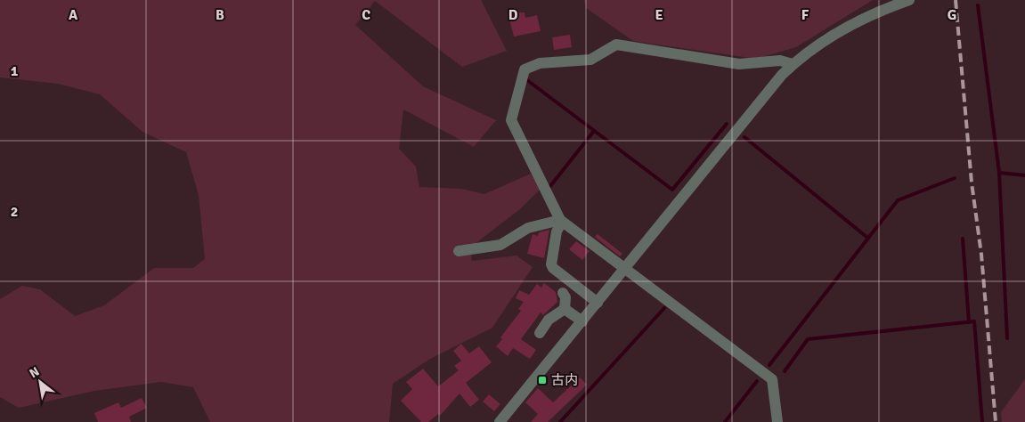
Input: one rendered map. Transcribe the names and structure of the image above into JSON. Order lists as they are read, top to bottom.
{
  "places": {
    "transit": ["古内"]
  },
  "north": "top left",
  "grid": {
    "columns": [
      "A",
      "B",
      "C",
      "D",
      "E",
      "F",
      "G"
    ],
    "rows": ["1", "2"]
  }
}
